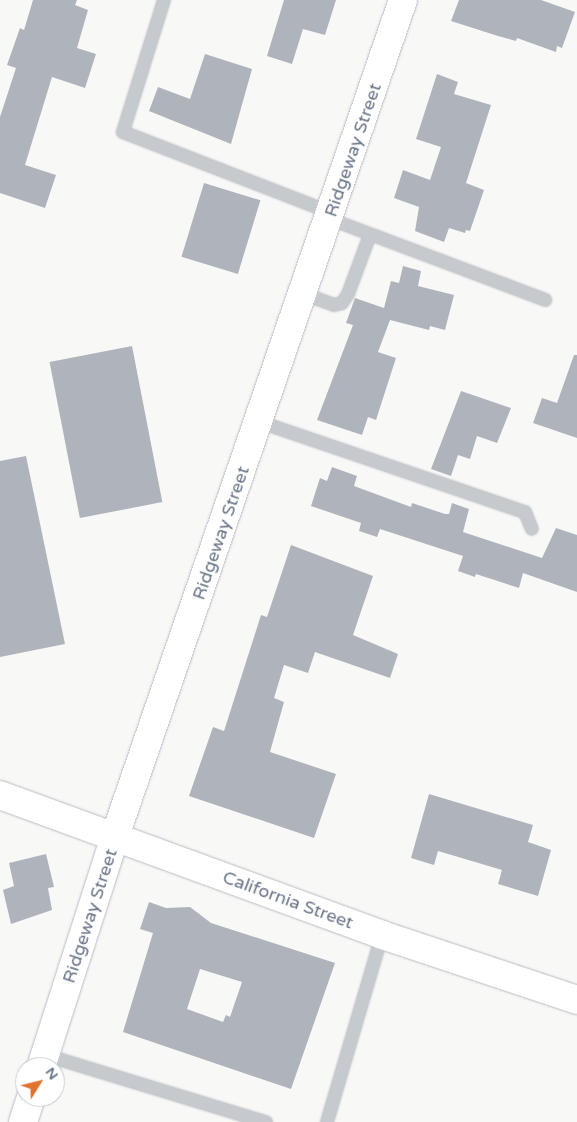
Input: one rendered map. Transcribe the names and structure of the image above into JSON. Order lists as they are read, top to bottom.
{
  "streets": {
    "street": ["Ridgeway Street", "California Street"]
  },
  "crossings": [
    ["Ridgeway Street", "California Street"]
  ],
  "north": "top right"
}
